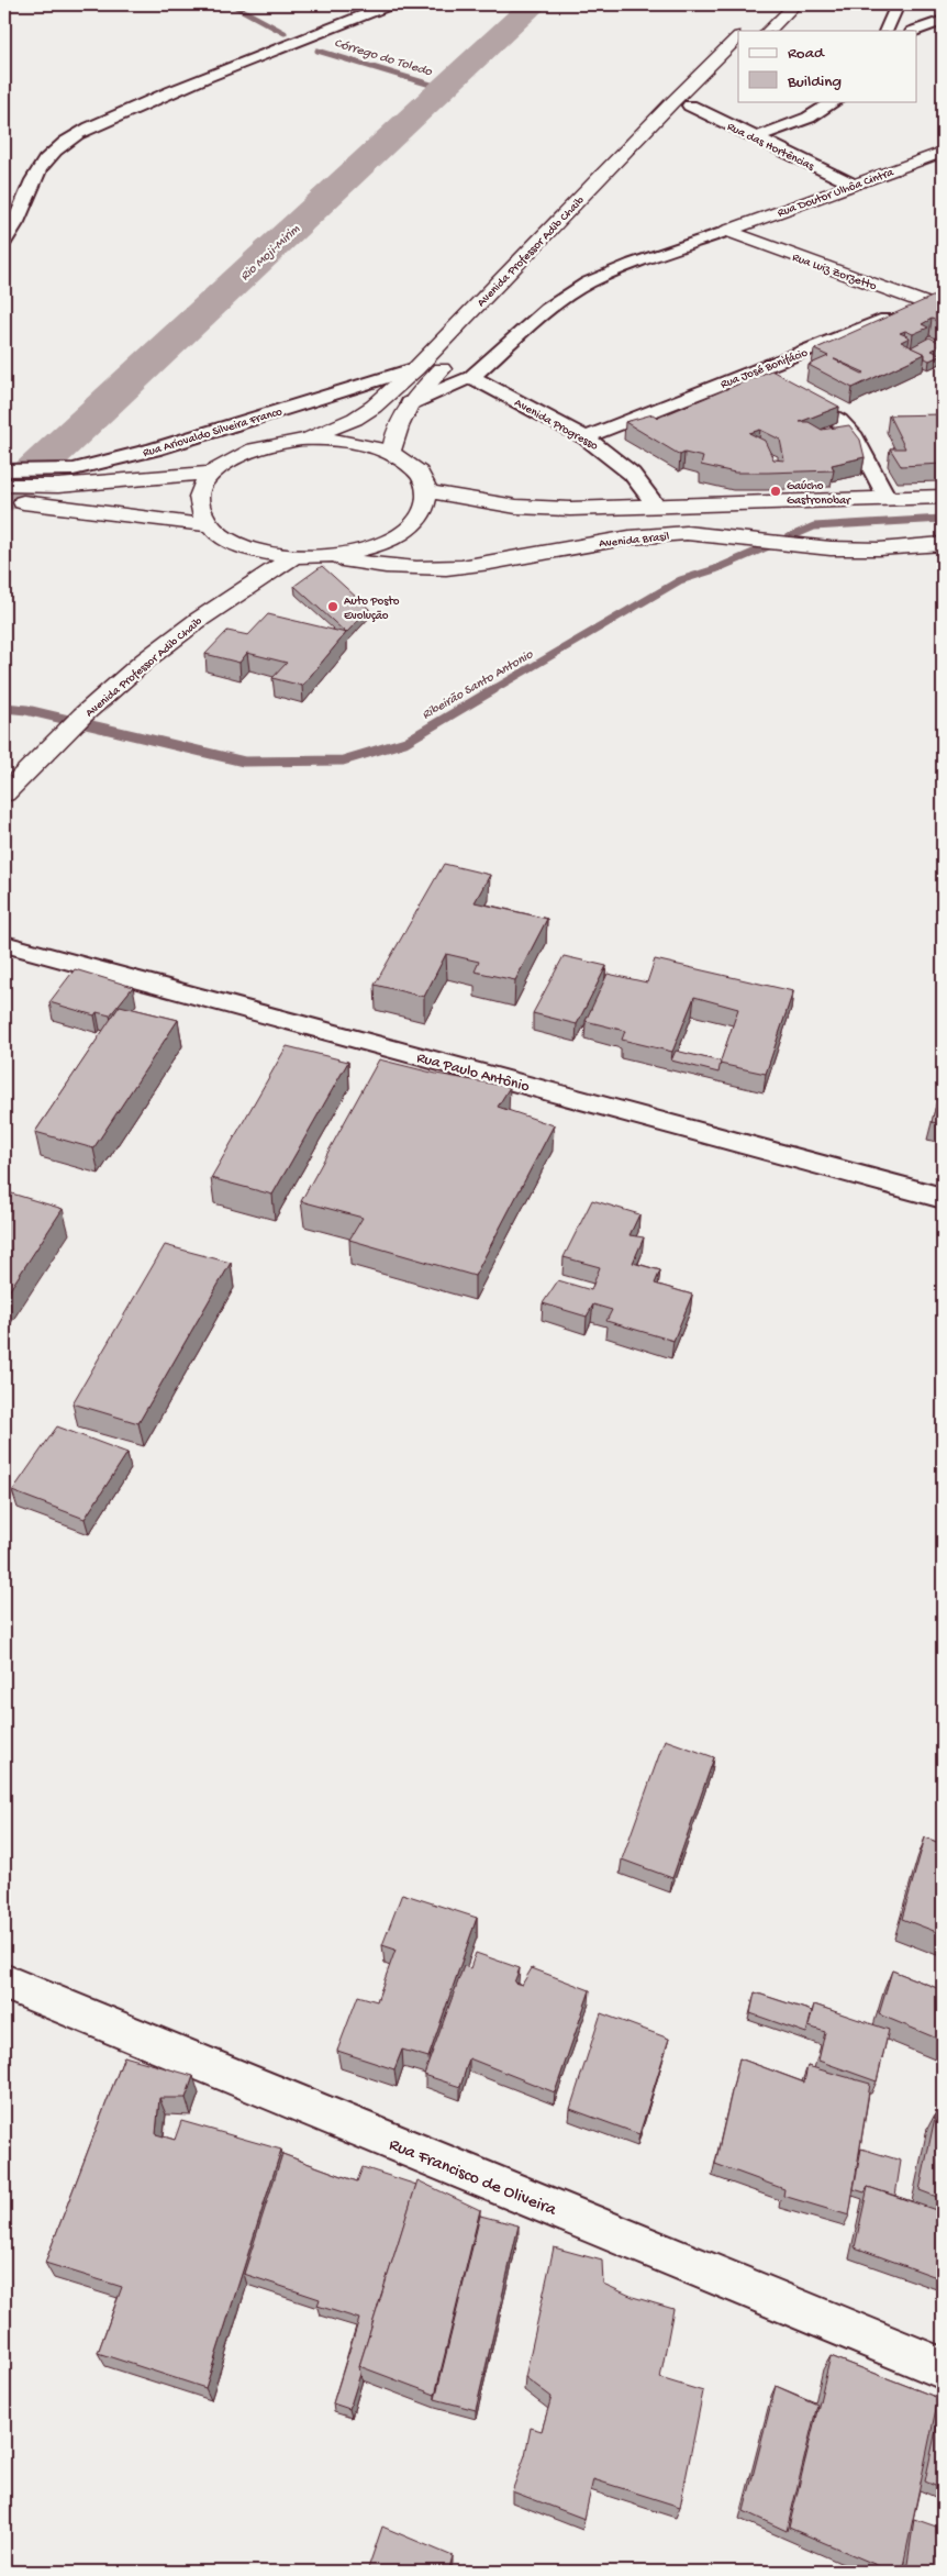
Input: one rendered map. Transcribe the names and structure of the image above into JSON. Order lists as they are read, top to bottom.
{
  "streets": {
    "main road": [
      "Rua Doutor Ulhôa Cintra",
      "Avenida Professor Adib Chaib",
      "Rua Luiz Zorzetto",
      "Rua José Bonifácio",
      "Avenida Brasil"
    ],
    "street": [
      "Rua das Hortências",
      "Avenida Progresso",
      "Rua Ariovaldo Silveira Franco",
      "Rua Paulo Antônio",
      "Rua Francisco de Oliveira"
    ]
  },
  "crossings": [
    ["Rua das Hortências", "Rua Doutor Ulhôa Cintra"],
    ["Rua Doutor Ulhôa Cintra", "Rua Luiz Zorzetto"],
    ["Avenida Professor Adib Chaib", "Rua Ariovaldo Silveira Franco"],
    ["Rua Luiz Zorzetto", "Rua José Bonifácio"],
    ["Rua José Bonifácio", "Avenida Progresso"],
    ["Avenida Progresso", "Avenida Brasil"]
  ],
  "water": ["Córrego do Toledo", "Rio Moji-Mirim", "Ribeirão Santo Antonio"],
  "places": ["Gaúcho Gastronobar", "Auto Posto Evolução"],
  "legend": ["Road", "Building"]
}
